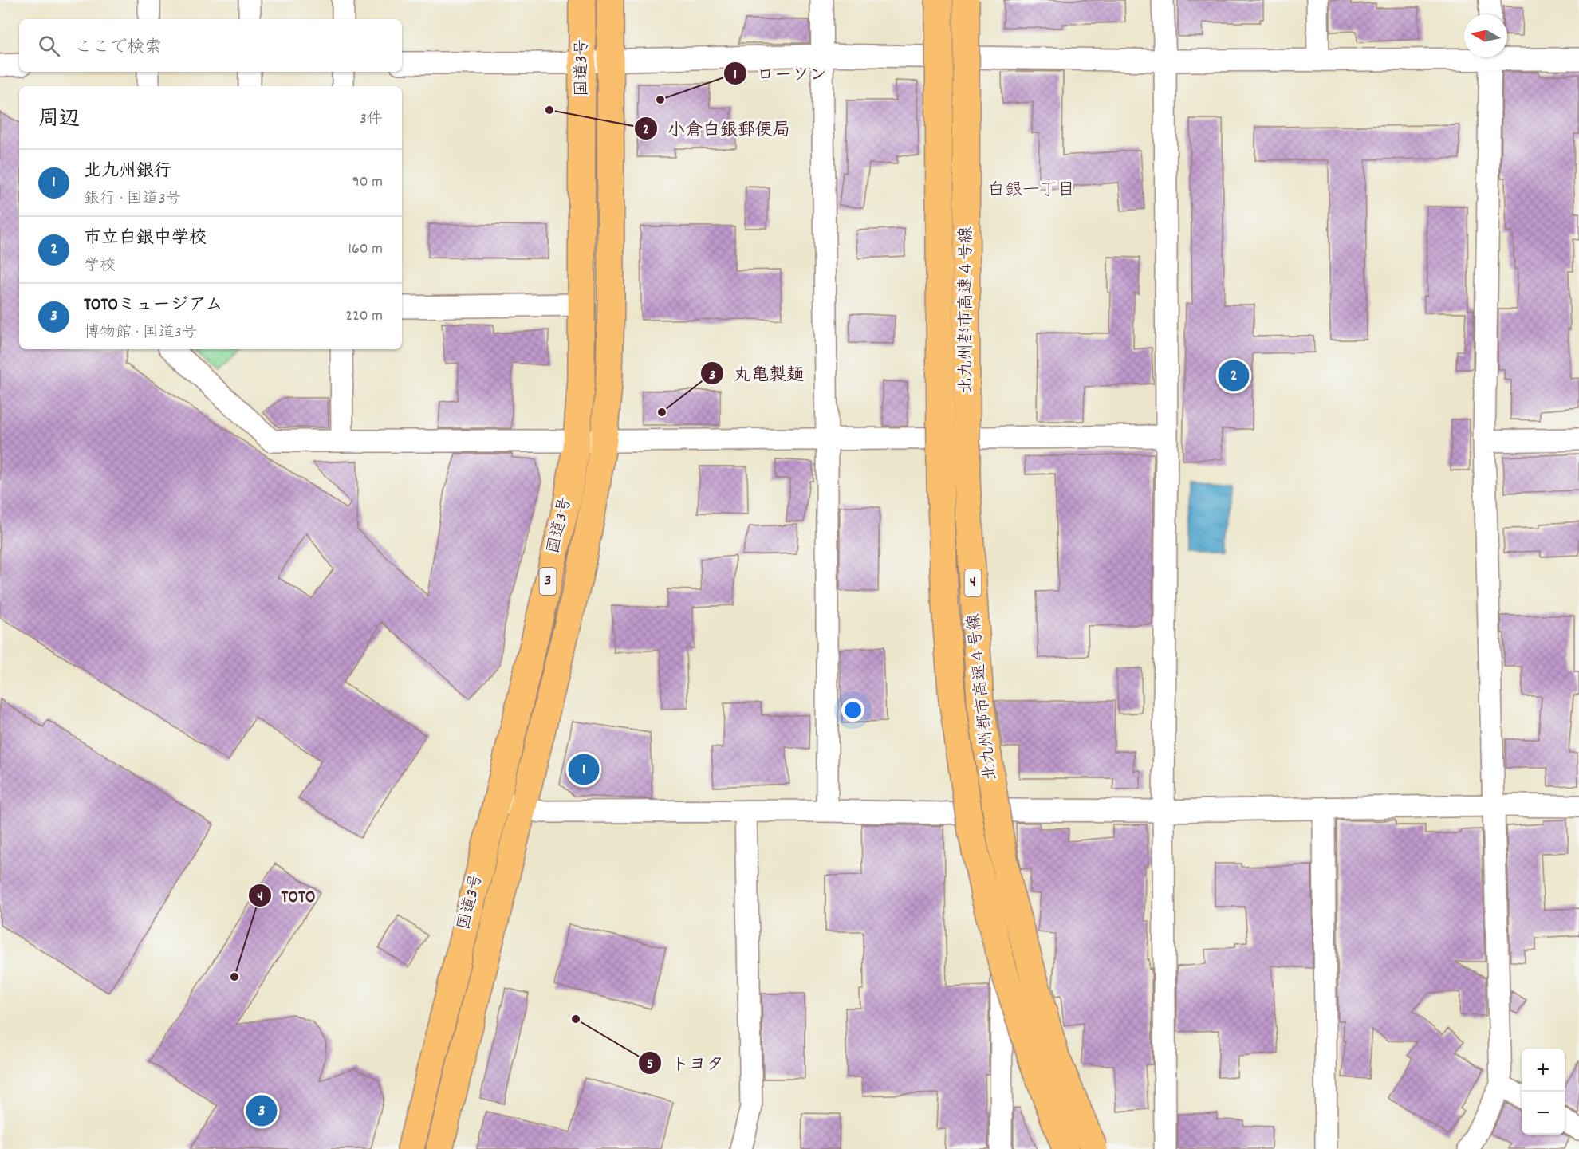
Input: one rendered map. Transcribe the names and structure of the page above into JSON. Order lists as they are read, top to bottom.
{
  "streets": {
    "highway": [
      "国道3号",
      "北九州都市高速４号線",
      "3",
      "4"
    ]
  },
  "districts": ["白銀一丁目"],
  "places": [
    "ローソン",
    "小倉白銀郵便局",
    "丸亀製麺",
    "TOTO",
    "トヨタ"
  ],
  "north": "left",
  "page": {
    "search": "ここで検索",
    "heading": ["周辺", "3件"],
    "list": [
      {
        "mark": "1",
        "name": "北九州銀行",
        "note": "銀行 · 国道3号",
        "value": "90 m"
      },
      {
        "mark": "2",
        "name": "市立白銀中学校",
        "note": "学校",
        "value": "160 m"
      },
      {
        "mark": "3",
        "name": "TOTOミュージアム",
        "note": "博物館 · 国道3号",
        "value": "220 m"
      }
    ],
    "pins": ["2", "1", "3"],
    "map_buttons": ["+", "−"]
  }
}
